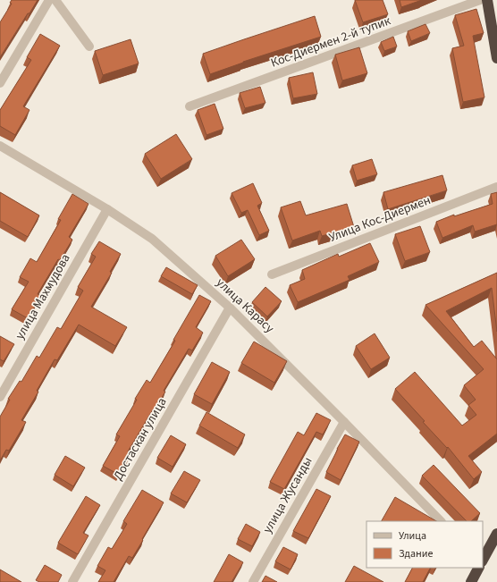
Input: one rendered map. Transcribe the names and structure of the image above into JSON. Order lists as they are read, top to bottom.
{
  "streets": {
    "street": [
      "Кос-Диермен 2-й тупик",
      "Улица Кос-Диермен",
      "улица Махмудова",
      "улица Карасу",
      "Достаскан улица",
      "улица Жусанды"
    ]
  },
  "crossings": [
    ["улица Махмудова", "улица Карасу"],
    ["улица Карасу", "Достаскан улица"],
    ["улица Карасу", "улица Жусанды"]
  ],
  "legend": ["Улица", "Здание"]
}
